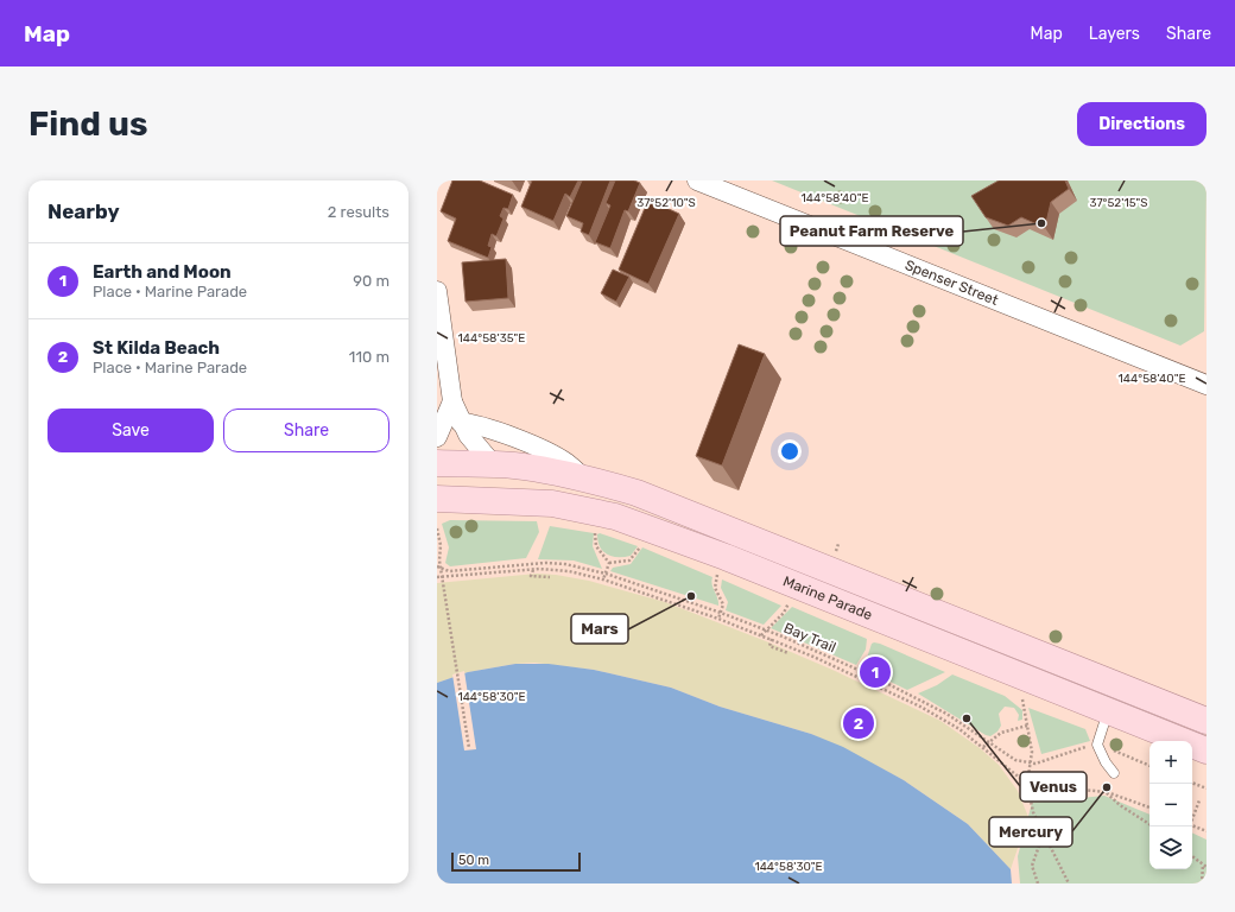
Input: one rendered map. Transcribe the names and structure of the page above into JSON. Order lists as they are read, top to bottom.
{
  "streets": {
    "main road": ["Marine Parade"],
    "street": ["Spenser Street"],
    "path": ["Bay Trail"]
  },
  "places": [
    "Peanut Farm Reserve",
    "Mars",
    "Venus",
    "Mercury"
  ],
  "scale_bar": "50 m",
  "page": {
    "header": "Map",
    "nav": ["Map", "Layers", "Share"],
    "buttons": [
      "Directions",
      ["Save", "Share"]
    ],
    "title": "Find us",
    "heading": ["Nearby", "2 results"],
    "list": [
      {
        "mark": "1",
        "name": "Earth and Moon",
        "note": "Place · Marine Parade",
        "value": "90 m"
      },
      {
        "mark": "2",
        "name": "St Kilda Beach",
        "note": "Place · Marine Parade",
        "value": "110 m"
      }
    ],
    "pins": ["1", "2"],
    "map_buttons": ["+", "−"],
    "scale": "50 m"
  },
  "coordinates": [
    "144°58'40\"E",
    "37°52'10\"S",
    "37°52'15\"S",
    "144°58'35\"E",
    "144°58'30\"E"
  ]
}
